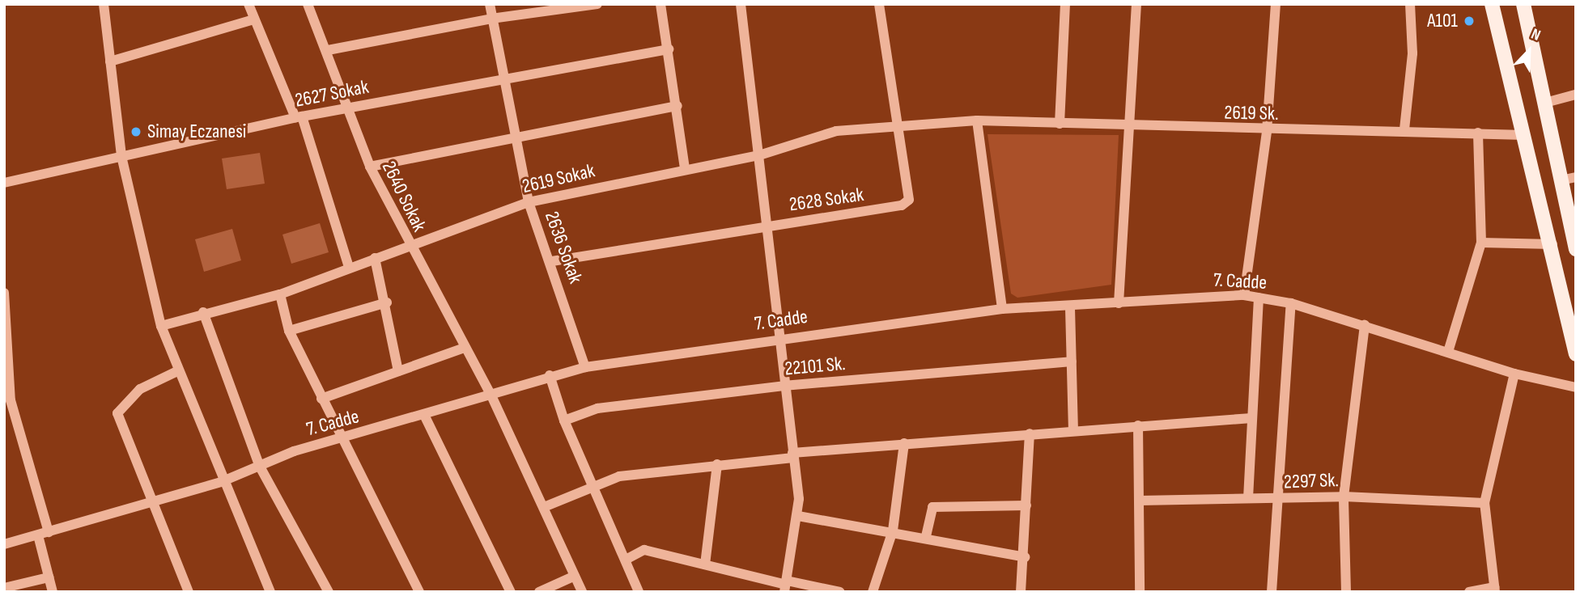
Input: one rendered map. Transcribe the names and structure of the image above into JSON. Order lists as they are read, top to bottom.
{
  "streets": {
    "street": [
      "2627 Sokak",
      "2619 Sk.",
      "2619 Sokak",
      "2640 Sokak",
      "2628 Sokak",
      "2636 Sokak",
      "7. Cadde",
      "22101 Sk.",
      "2297 Sk."
    ]
  },
  "crossings": [
    ["2627 Sokak", "2640 Sokak"],
    ["2627 Sokak", "2636 Sokak"],
    ["2619 Sk.", "2619 Sokak"],
    ["2619 Sokak", "2640 Sokak"],
    ["2619 Sokak", "2628 Sokak"],
    ["2619 Sokak", "2636 Sokak"],
    ["2640 Sokak", "7. Cadde"],
    ["2628 Sokak", "2636 Sokak"],
    ["2636 Sokak", "7. Cadde"]
  ],
  "places": ["A101", "Simay Eczanesi"],
  "north": "top right"
}
